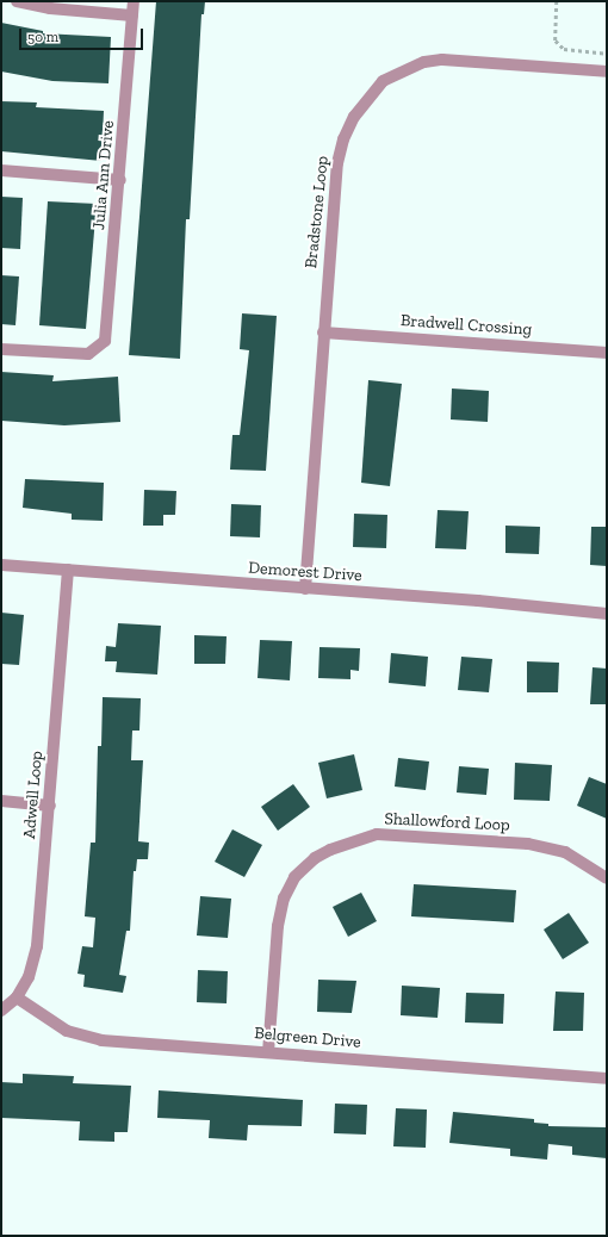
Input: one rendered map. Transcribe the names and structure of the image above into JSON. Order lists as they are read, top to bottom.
{
  "streets": {
    "street": [
      "Julia Ann Drive",
      "Bradstone Loop",
      "Bradwell Crossing",
      "Demorest Drive",
      "Adwell Loop",
      "Shallowford Loop",
      "Belgreen Drive"
    ]
  },
  "crossings": [
    ["Bradstone Loop", "Bradwell Crossing"],
    ["Bradstone Loop", "Demorest Drive"],
    ["Demorest Drive", "Adwell Loop"],
    ["Adwell Loop", "Belgreen Drive"],
    ["Shallowford Loop", "Belgreen Drive"]
  ],
  "scale_bar": "50 m"
}
